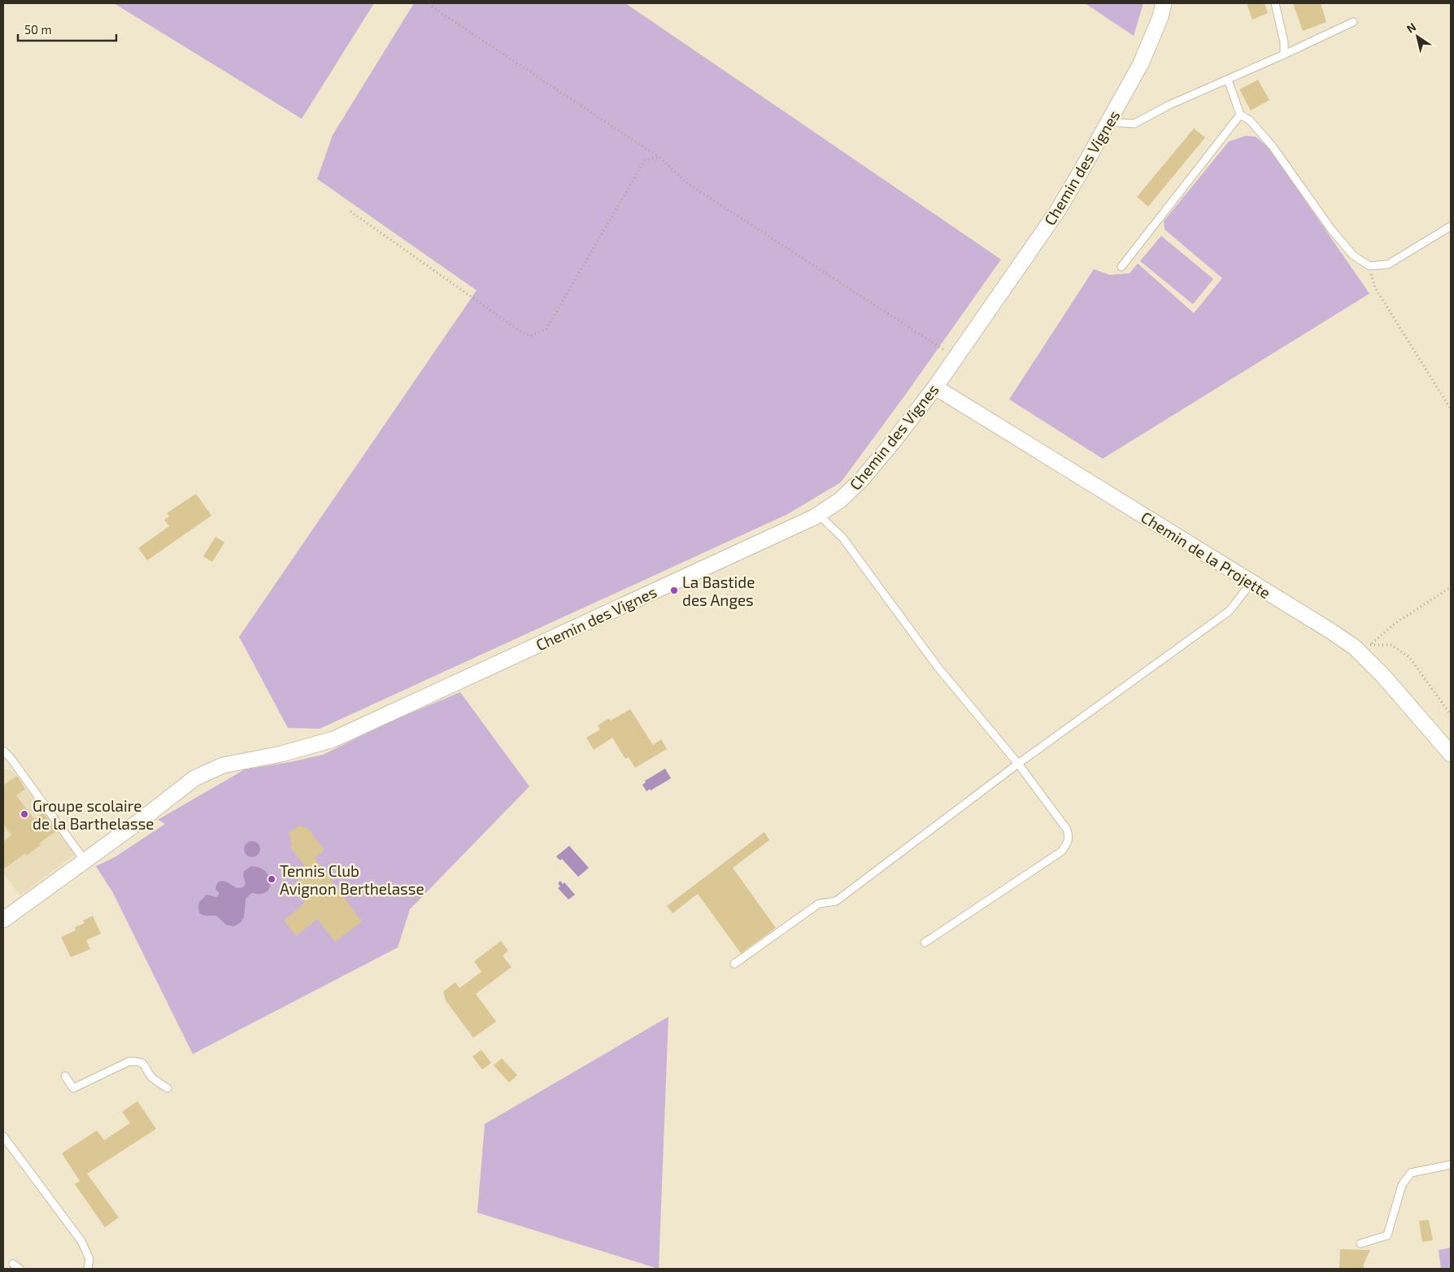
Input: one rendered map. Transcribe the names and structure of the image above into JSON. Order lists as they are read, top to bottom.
{
  "streets": {
    "street": ["Chemin des Vignes", "Chemin de la Projette"]
  },
  "crossings": [
    ["Chemin des Vignes", "Chemin de la Projette"]
  ],
  "places": ["La Bastide des Anges", "Groupe scolaire de la Barthelasse", "Tennis Club Avignon Berthelasse"],
  "scale_bar": "50 m",
  "north": "top left"
}
